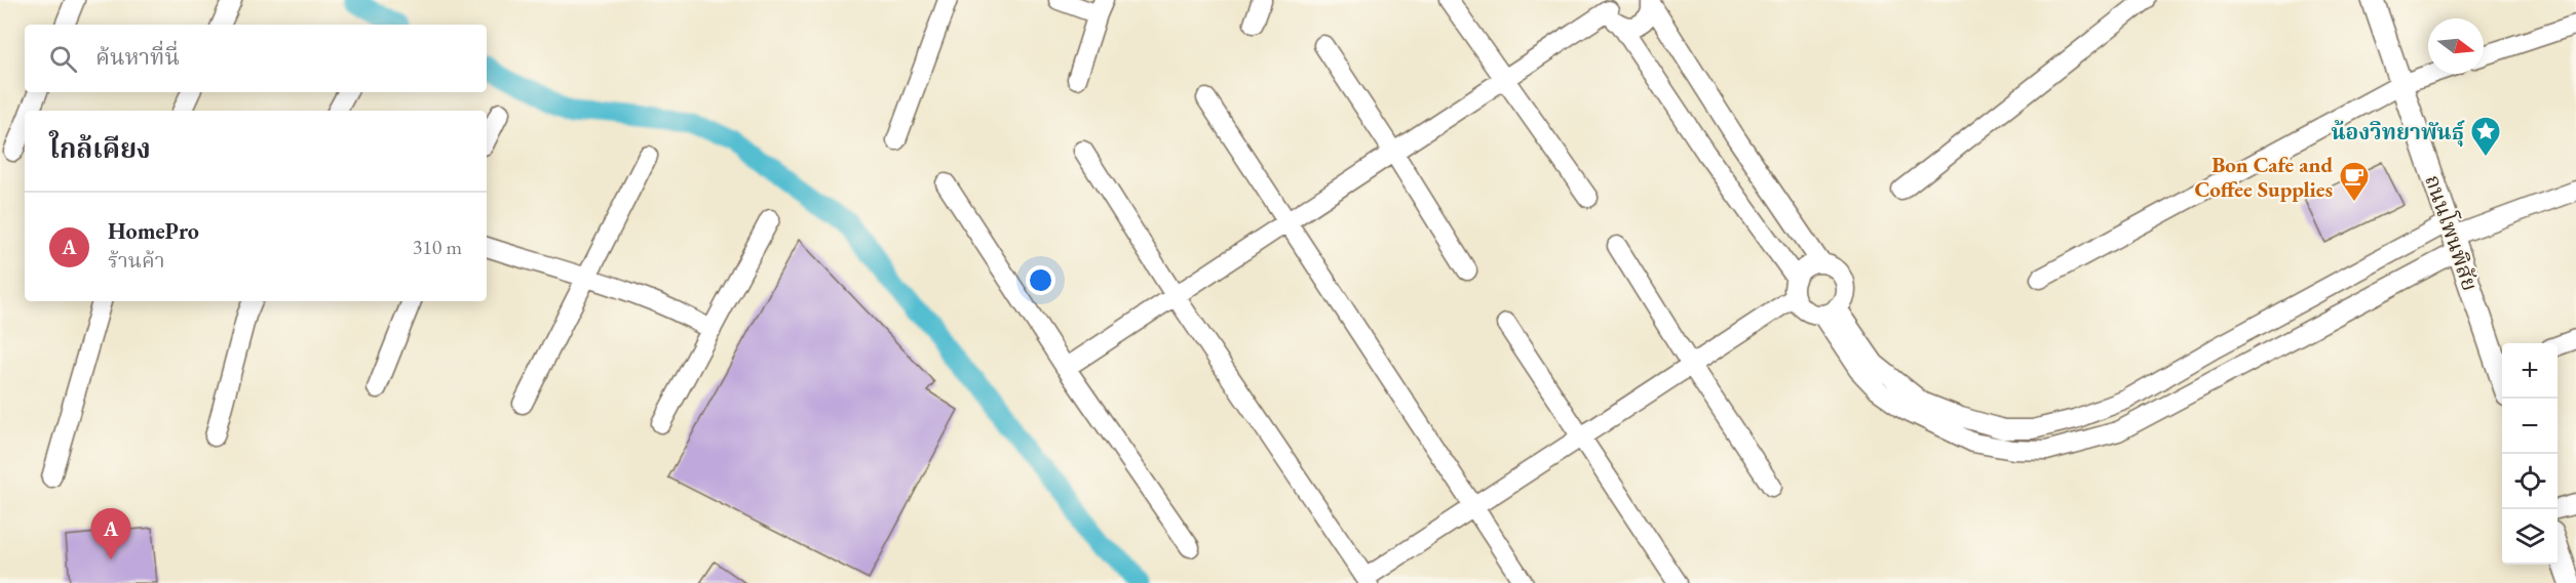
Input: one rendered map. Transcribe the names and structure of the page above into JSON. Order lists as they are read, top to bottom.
{
  "streets": {
    "street": ["ถนนโพนพิสัย"]
  },
  "places": {
    "place": ["น้องวิทยาพันธุ์"],
    "cafe": ["Bon Cafe and Coffee Supplies"]
  },
  "north": "right",
  "page": {
    "search": "ค้นหาที่นี่",
    "heading": "ใกล้เคียง",
    "list": [
      {
        "mark": "A",
        "name": "HomePro",
        "note": "ร้านค้า",
        "value": "310 m"
      }
    ],
    "map_buttons": ["+", "−"],
    "pins": "A"
  }
}
